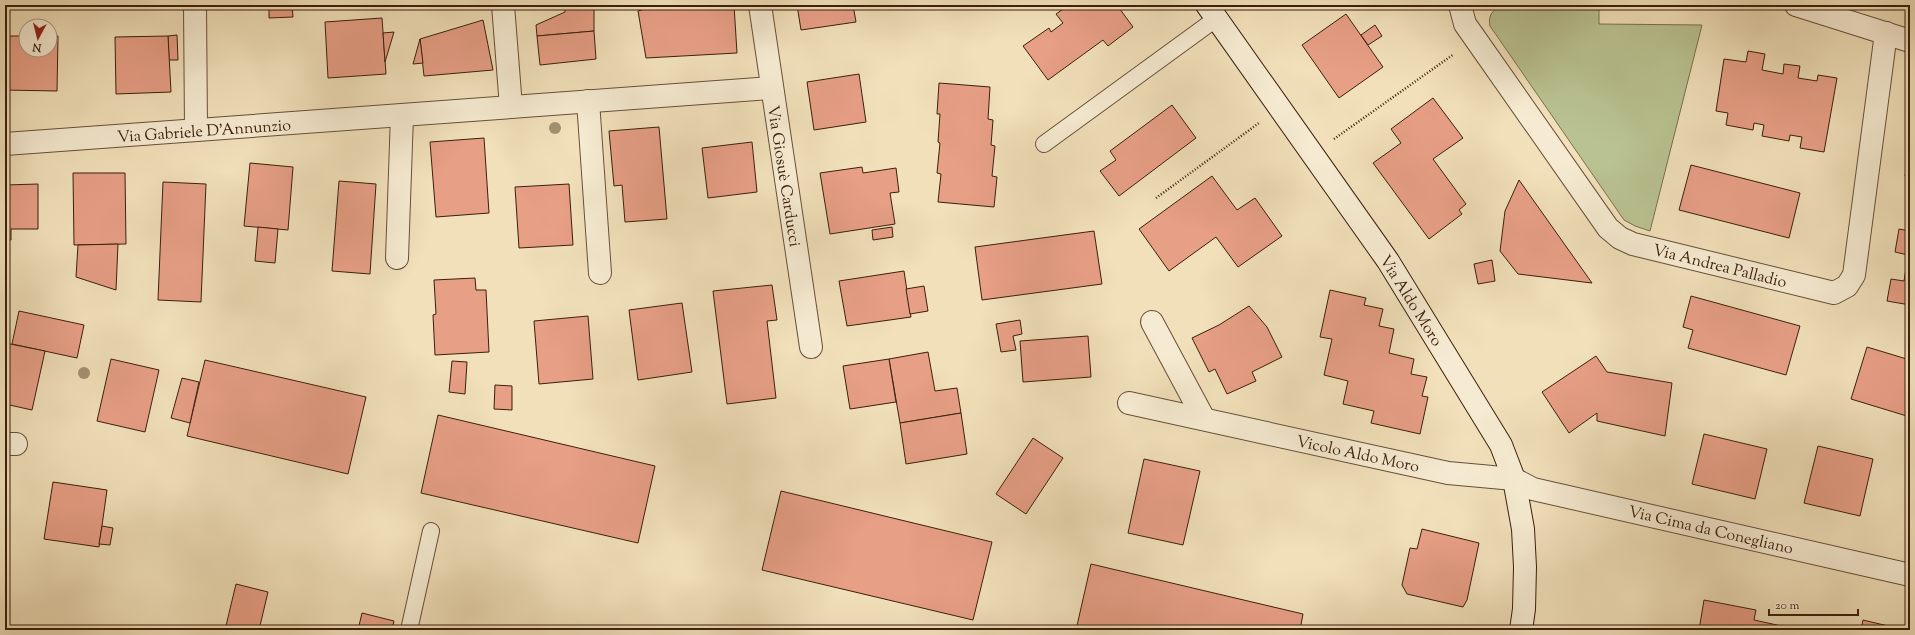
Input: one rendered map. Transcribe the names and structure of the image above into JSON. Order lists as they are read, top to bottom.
{
  "streets": {
    "street": [
      "Via Gabriele D'Annunzio",
      "Via Giosuè Carducci",
      "Via Andrea Palladio",
      "Via Aldo Moro",
      "Vicolo Aldo Moro",
      "Via Cima da Conegliano"
    ]
  },
  "crossings": [
    ["Via Gabriele D'Annunzio", "Via Giosuè Carducci"],
    ["Via Aldo Moro", "Vicolo Aldo Moro"],
    ["Via Aldo Moro", "Via Cima da Conegliano"],
    ["Vicolo Aldo Moro", "Via Cima da Conegliano"]
  ],
  "scale_bar": "20 m",
  "north": "bottom"
}
